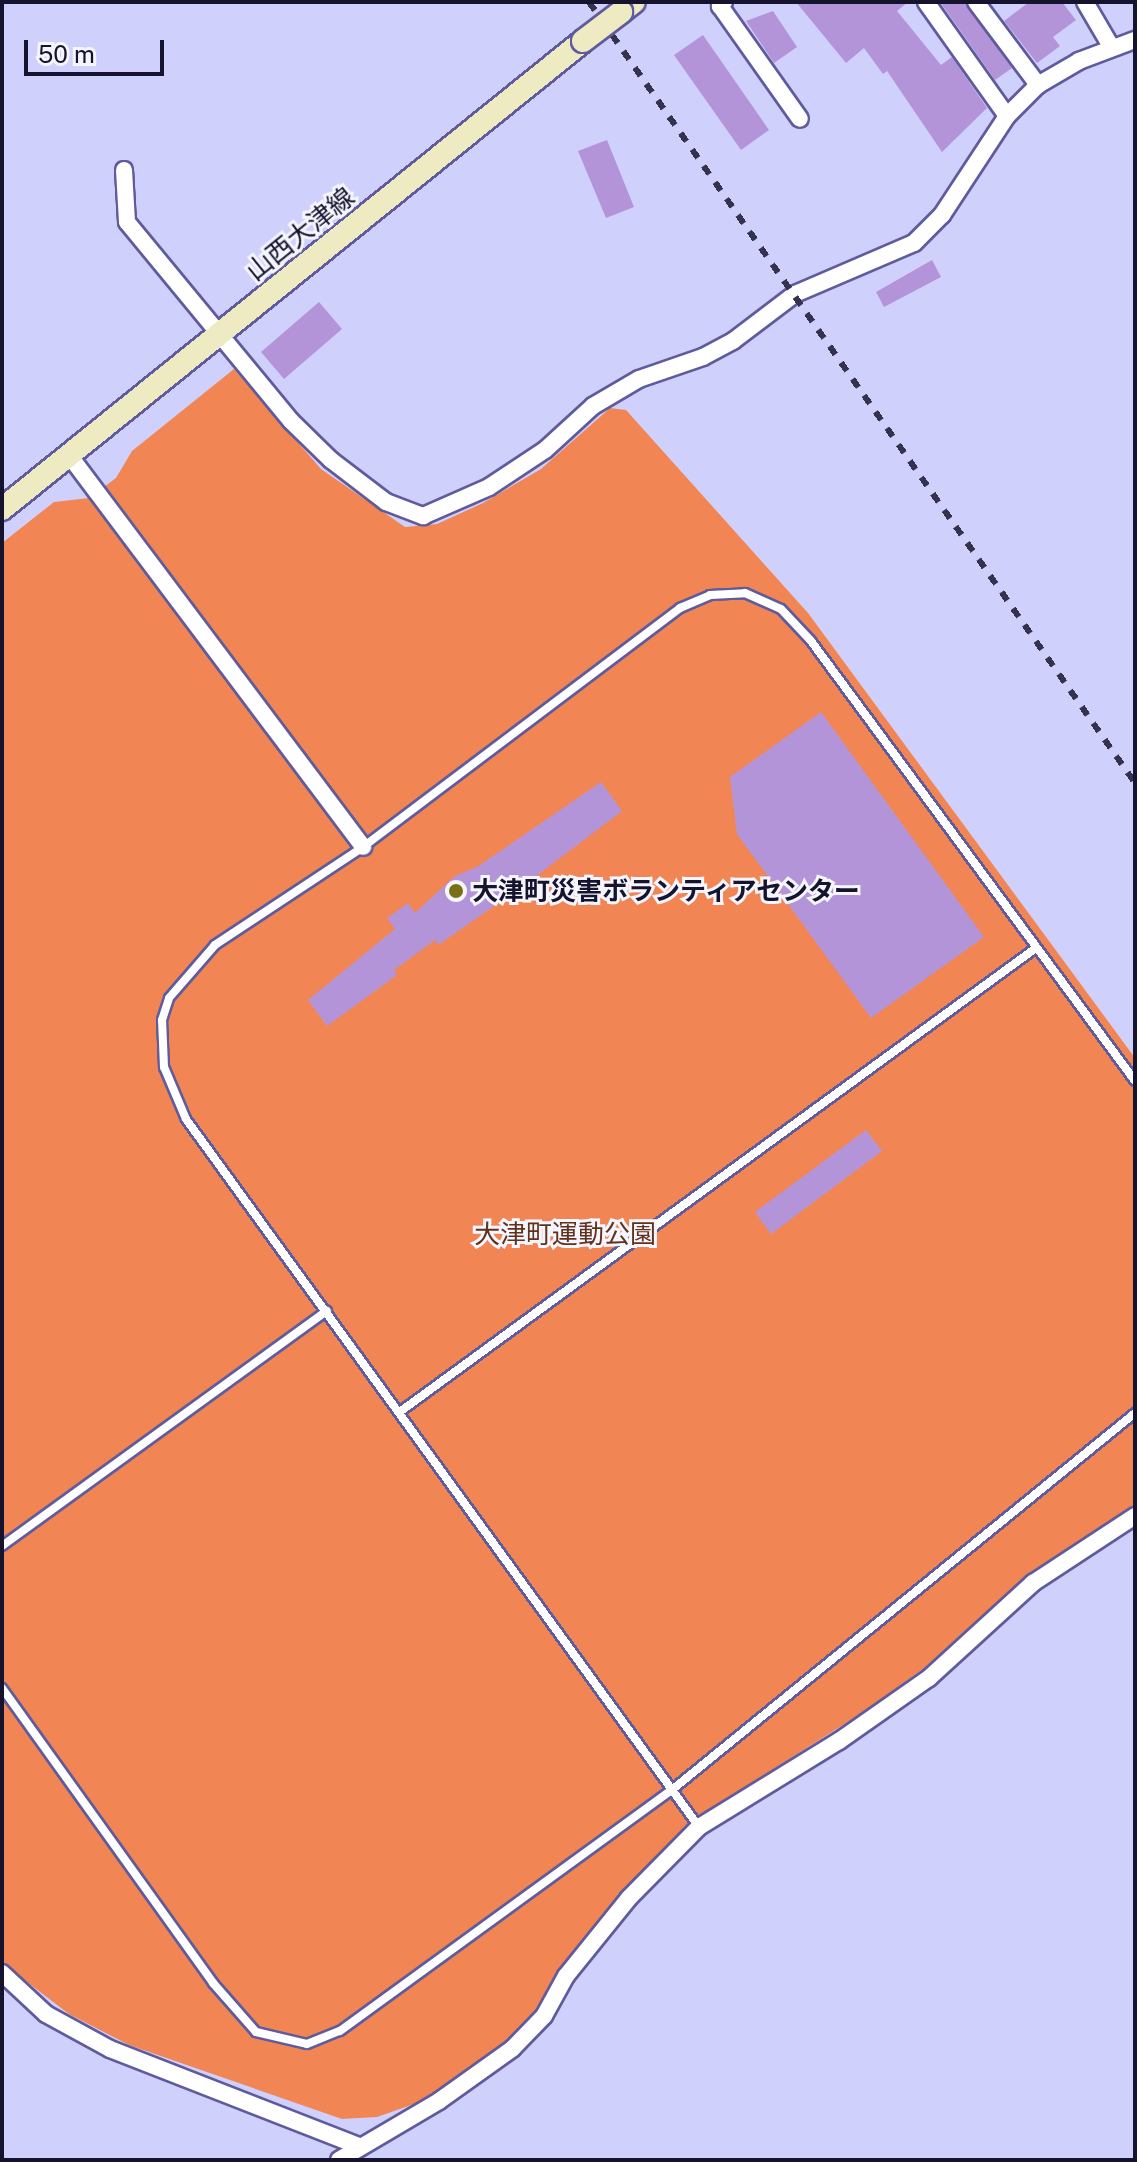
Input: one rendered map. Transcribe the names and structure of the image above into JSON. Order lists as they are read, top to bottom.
{
  "streets": {
    "main road": ["山西大津線"]
  },
  "parks": ["大津町運動公園"],
  "places": ["大津町災害ボランティアセンター"],
  "scale_bar": "50 m"
}
